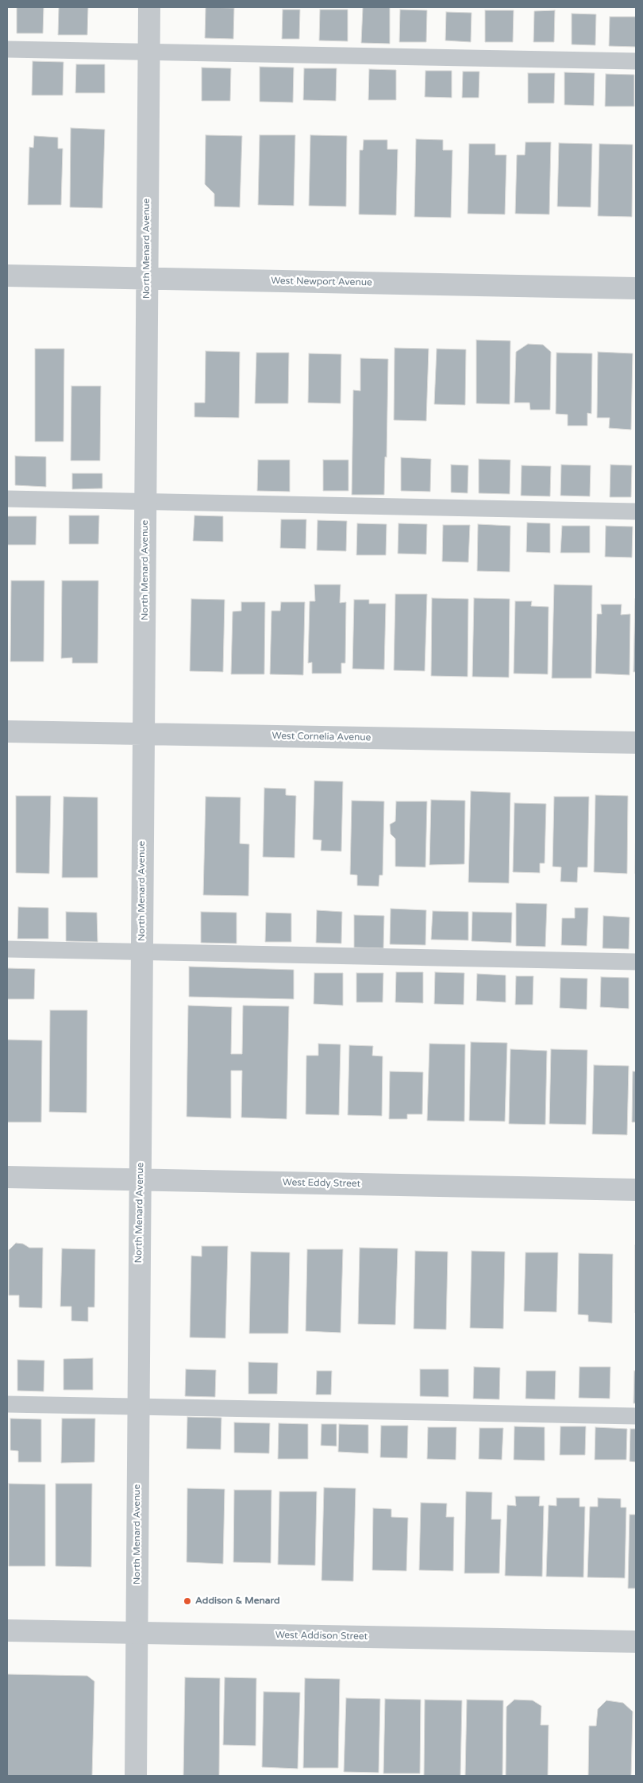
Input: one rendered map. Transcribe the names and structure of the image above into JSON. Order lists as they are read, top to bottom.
{
  "streets": {
    "street": [
      "North Menard Avenue",
      "West Newport Avenue",
      "West Cornelia Avenue",
      "West Eddy Street",
      "West Addison Street"
    ]
  },
  "crossings": [
    ["North Menard Avenue", "West Newport Avenue"],
    ["North Menard Avenue", "West Cornelia Avenue"],
    ["North Menard Avenue", "West Eddy Street"],
    ["North Menard Avenue", "West Addison Street"]
  ],
  "places": ["Addison & Menard"]
}
